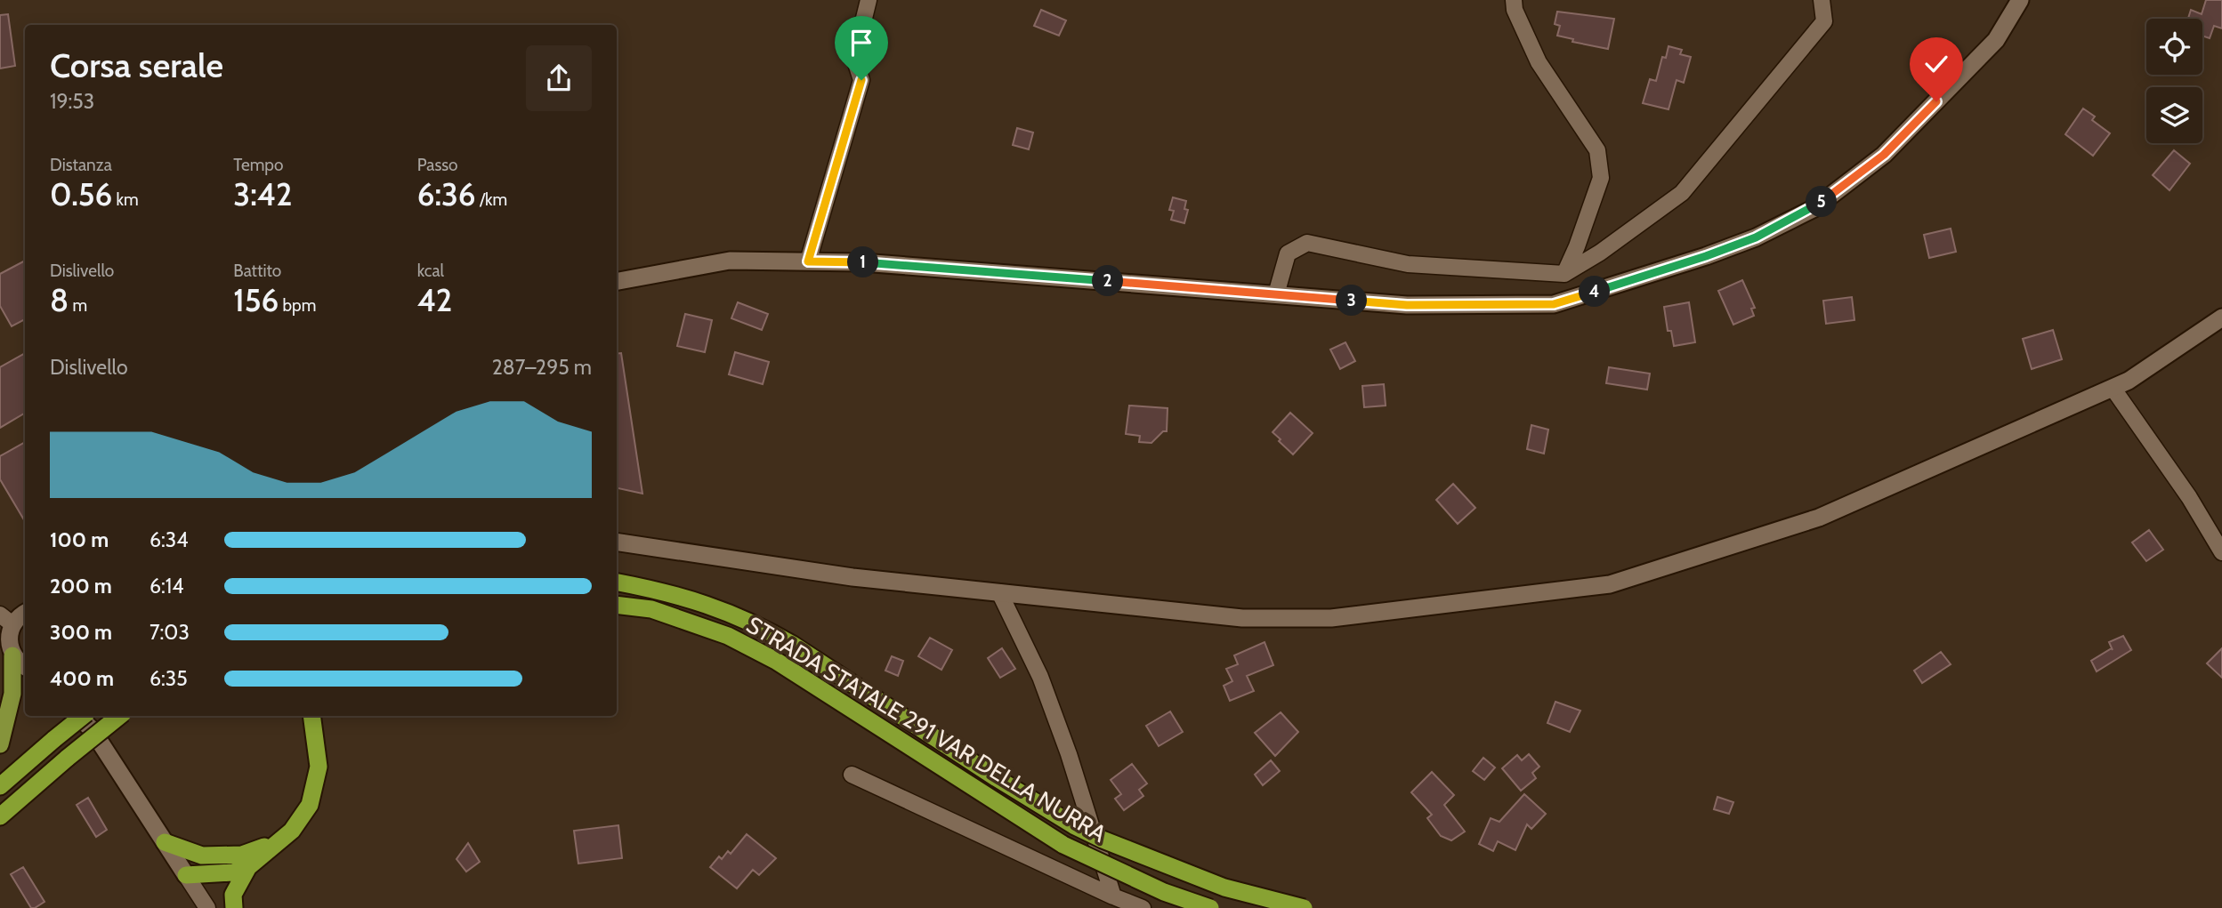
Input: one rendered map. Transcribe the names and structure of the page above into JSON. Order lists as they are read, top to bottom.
{
  "streets": {
    "highway": ["STRADA STATALE 291 VAR DELLA NURRA"]
  },
  "page": {
    "heading": ["Corsa serale", "19:53"],
    "stats": [
      ["Distanza", "0.56 km"],
      ["Tempo", "3:42"],
      ["Passo", "6:36 /km"],
      ["Dislivello", "8 m"],
      ["Battito", "156 bpm"],
      ["kcal", "42"]
    ],
    "pins": [
      "5",
      "1",
      "2",
      "4",
      "3"
    ],
    "chart": ["Dislivello", "287–295 m"],
    "list": [
      {
        "name": "100 m",
        "note": "6:34"
      },
      {
        "name": "200 m",
        "note": "6:14"
      },
      {
        "name": "300 m",
        "note": "7:03"
      },
      {
        "name": "400 m",
        "note": "6:35"
      }
    ]
  }
}
